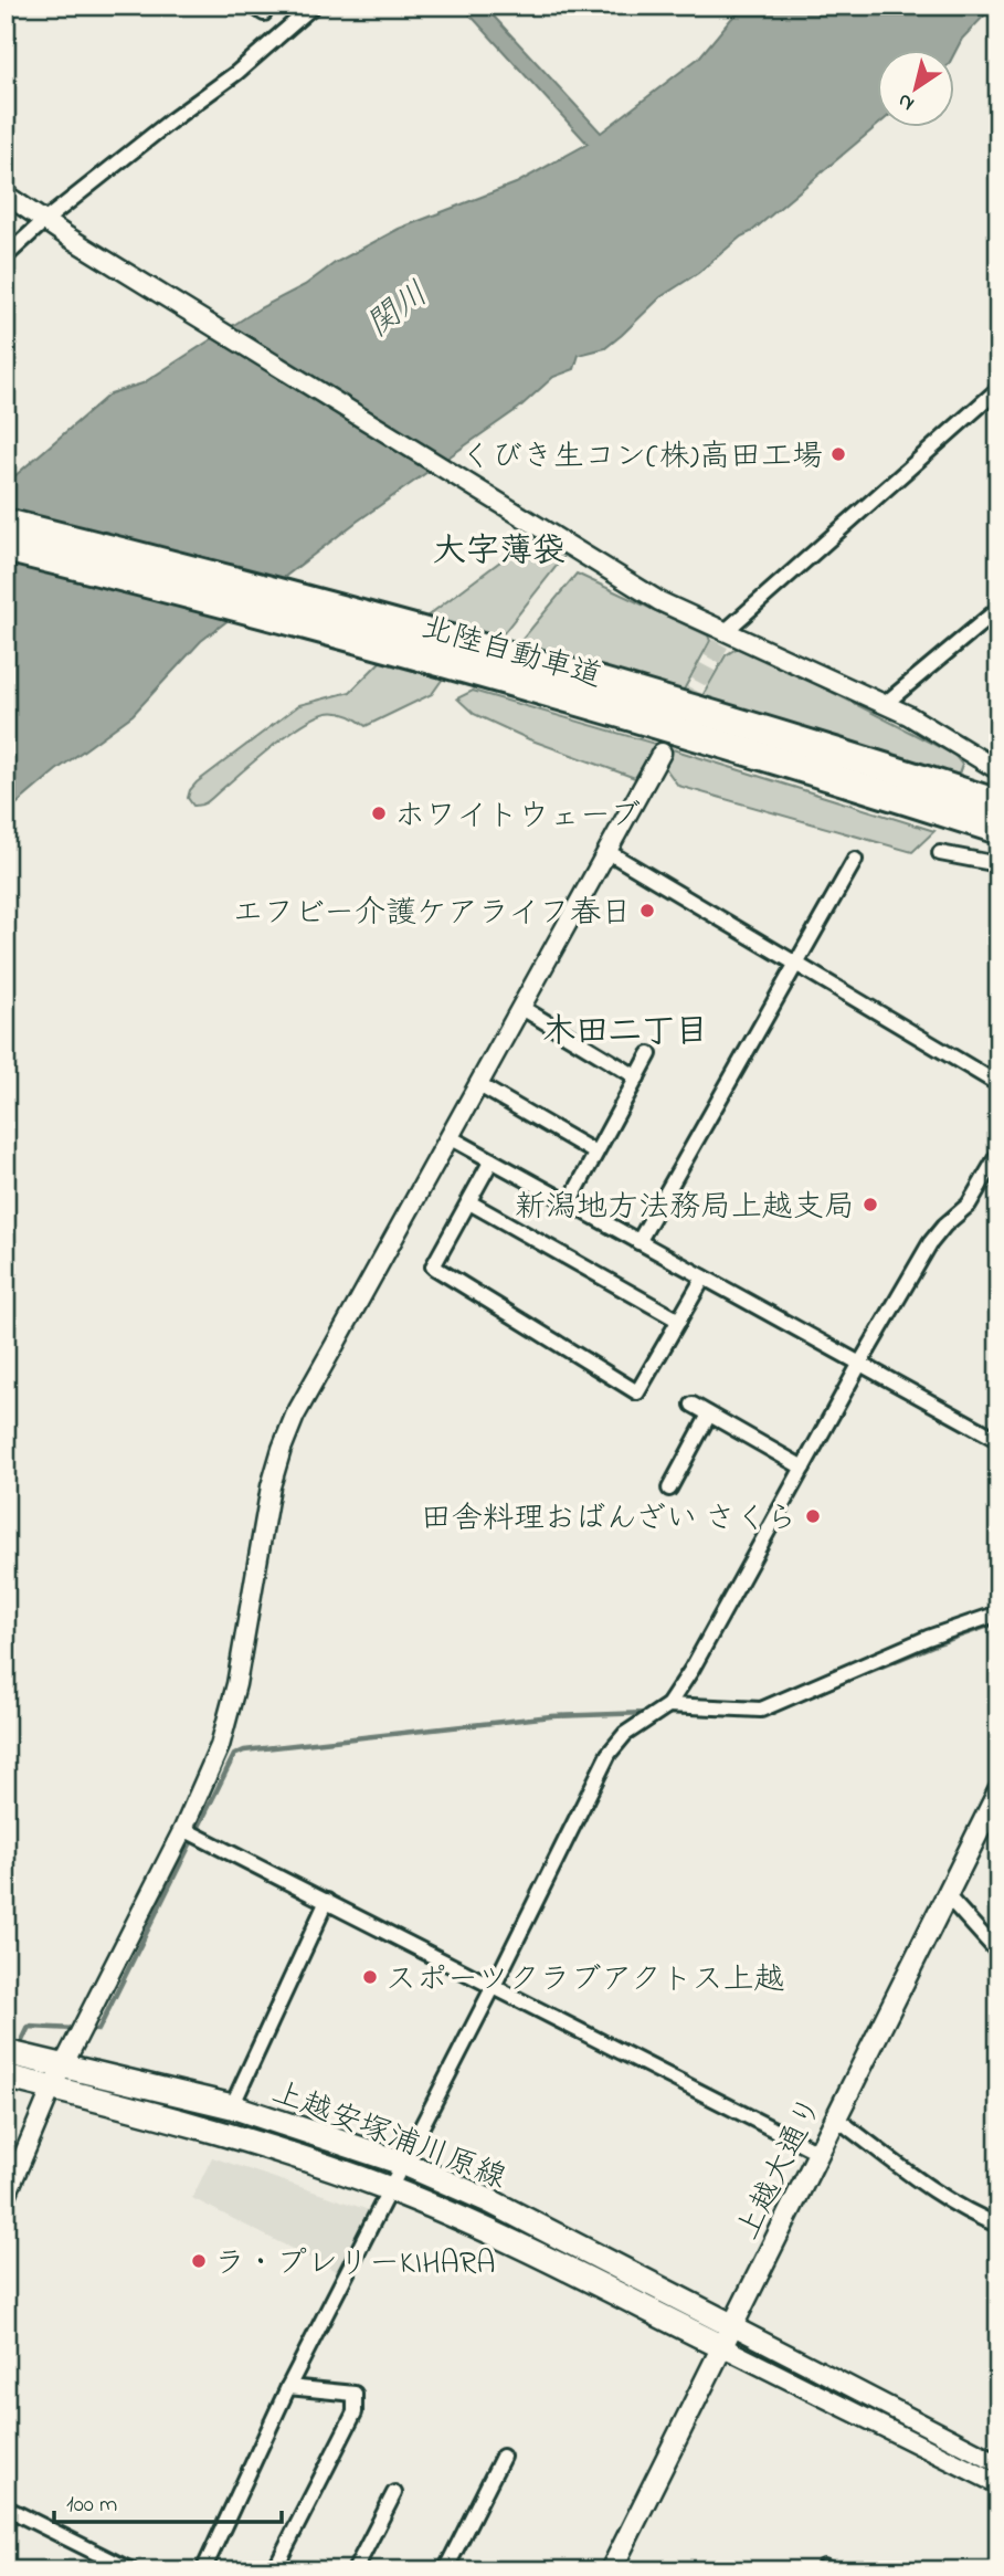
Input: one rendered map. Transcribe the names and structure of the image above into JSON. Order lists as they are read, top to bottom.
{
  "streets": {
    "highway": ["北陸自動車道"],
    "main road": ["上越安塚浦川原線", "上越大通り"]
  },
  "crossings": [
    ["上越安塚浦川原線", "上越大通り"]
  ],
  "districts": ["大字薄袋", "木田二丁目"],
  "water": ["関川"],
  "places": [
    "くびき生コン(株)高田工場",
    "ホワイトウェーブ",
    "エフビー介護ケアライフ春日",
    "新潟地方法務局上越支局",
    "田舎料理おばんざい さくら",
    "スポーツクラブアクトス上越",
    "ラ・プレリーKIHARA"
  ],
  "scale_bar": "100 m",
  "north": "bottom left"
}
